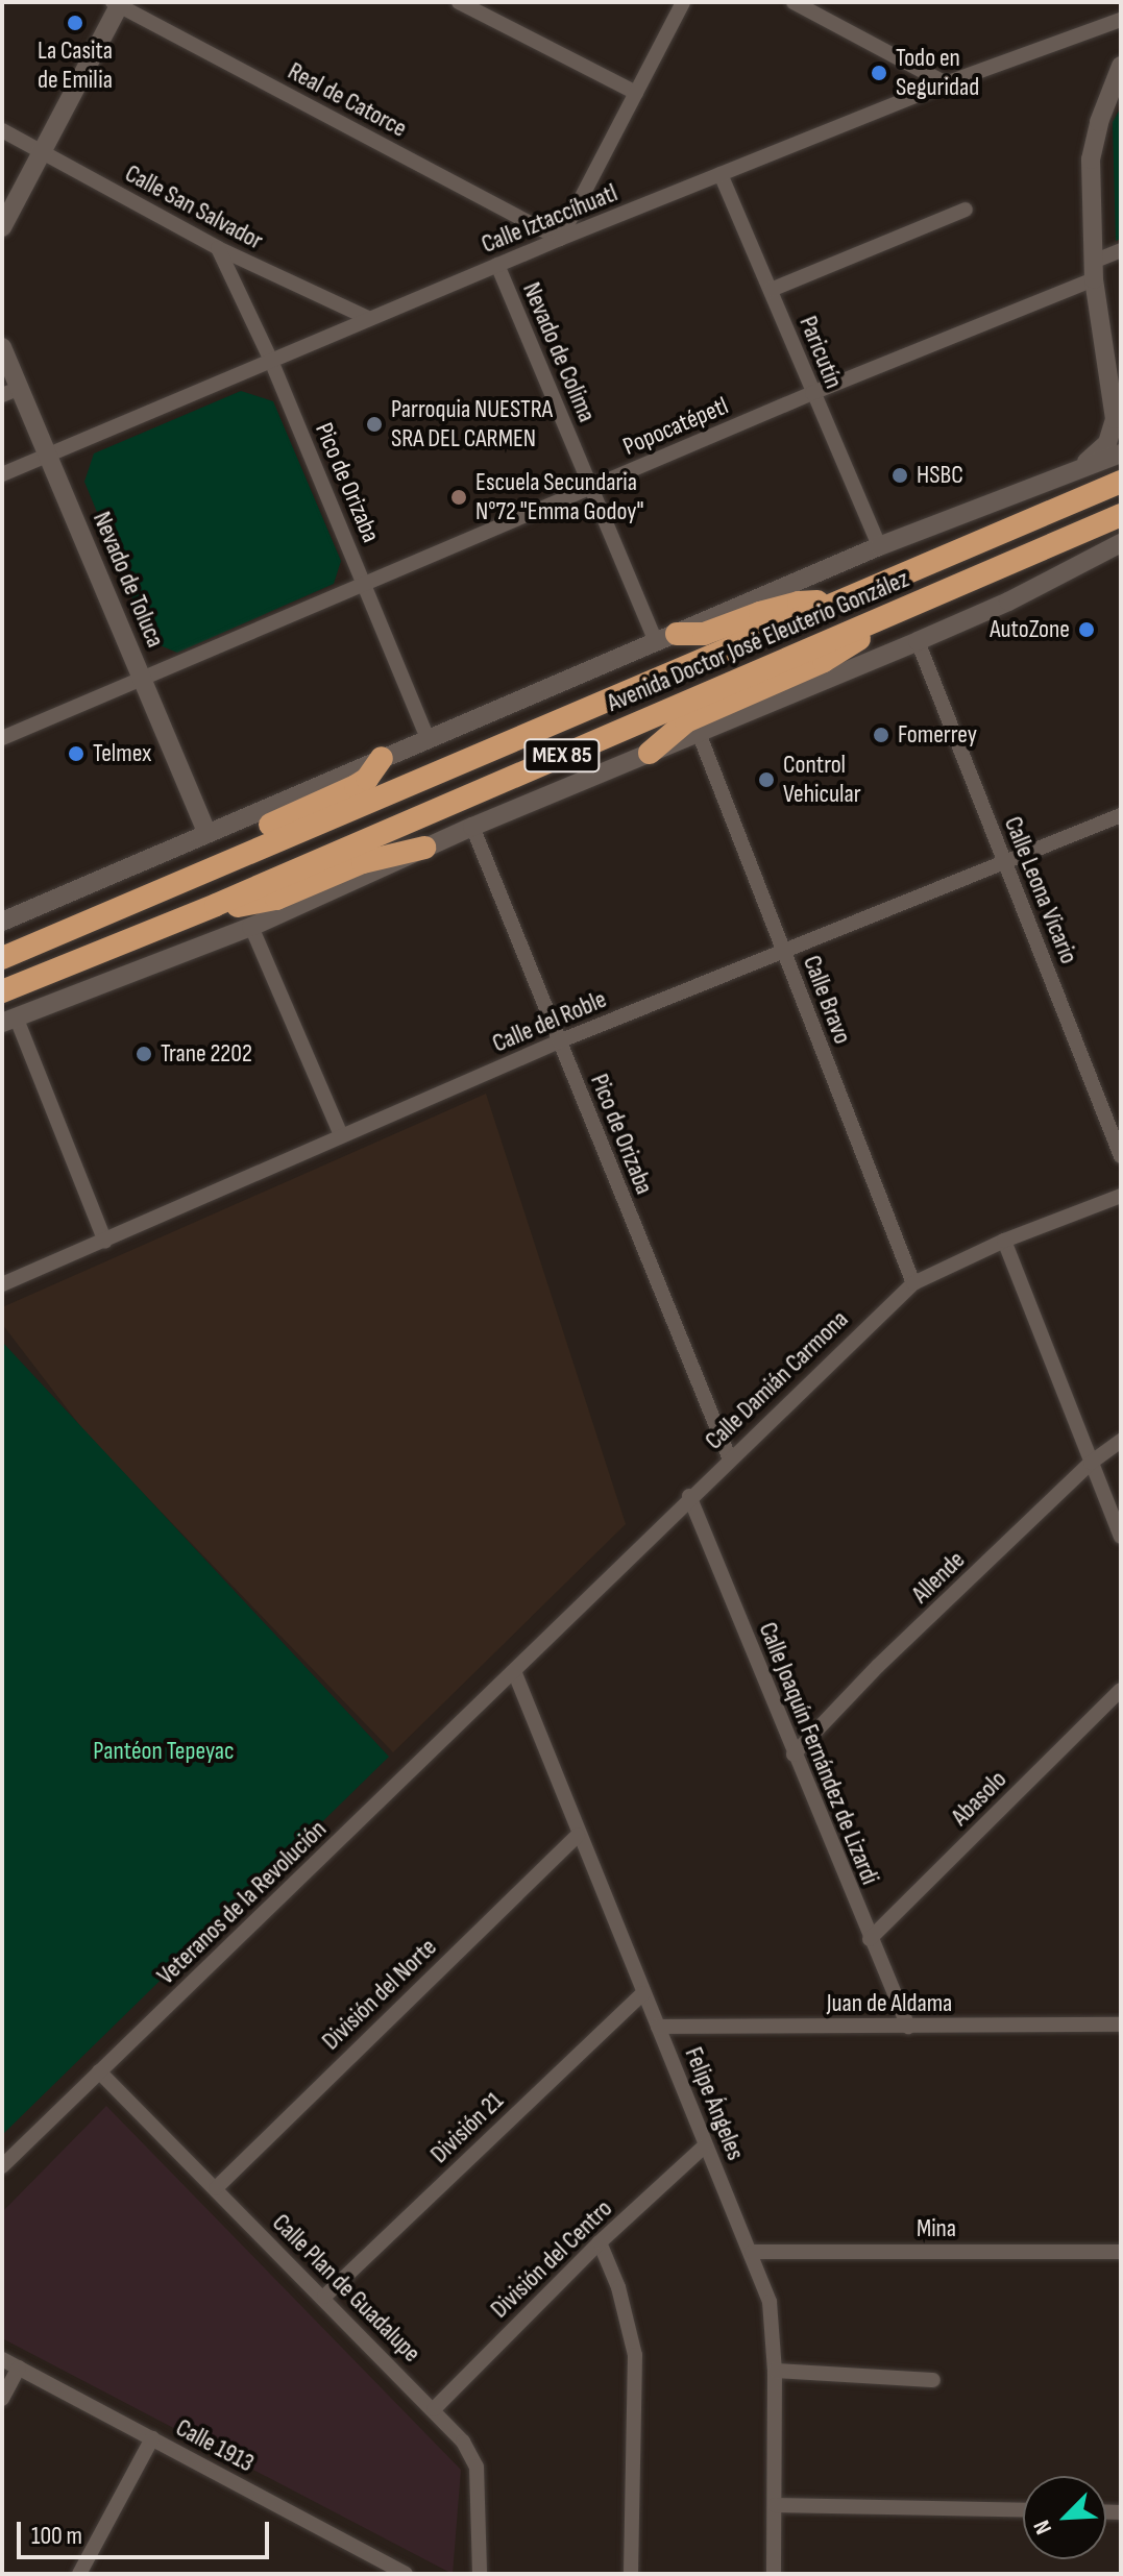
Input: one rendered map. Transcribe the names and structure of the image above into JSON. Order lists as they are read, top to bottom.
{
  "streets": {
    "highway": ["Avenida Doctor José Eleuterio González", "MEX 85"],
    "street": [
      "Real de Catorce",
      "Calle San Salvador",
      "Calle Iztaccíhuatl",
      "Nevado de Colima",
      "Paricutín",
      "Popocatépetl",
      "Pico de Orizaba",
      "Nevado de Toluca",
      "Calle Leona Vicario",
      "Calle Bravo",
      "Calle del Roble",
      "Calle Damián Carmona",
      "Allende",
      "Calle Joaquín Fernández de Lizardi",
      "Abasolo",
      "Veteranos de la Revolución",
      "División del Norte",
      "Juan de Aldama",
      "Felipe Ángeles",
      "División 21",
      "Mina",
      "División del Centro",
      "Calle Plan de Guadalupe",
      "Calle 1913"
    ]
  },
  "crossings": [
    ["Real de Catorce", "Calle Iztaccíhuatl"],
    ["Calle San Salvador", "Calle Iztaccíhuatl"],
    ["Calle San Salvador", "Pico de Orizaba"],
    ["Calle Iztaccíhuatl", "Nevado de Colima"],
    ["Calle Iztaccíhuatl", "Paricutín"],
    ["Calle Iztaccíhuatl", "Pico de Orizaba"],
    ["Calle Iztaccíhuatl", "Nevado de Toluca"],
    ["Nevado de Colima", "Popocatépetl"],
    ["Paricutín", "Popocatépetl"],
    ["Popocatépetl", "Pico de Orizaba"],
    ["Popocatépetl", "Nevado de Toluca"],
    ["Pico de Orizaba", "Calle del Roble"],
    ["Pico de Orizaba", "Calle Damián Carmona"],
    ["Calle Leona Vicario", "Calle del Roble"],
    ["Calle Bravo", "Calle del Roble"],
    ["Calle Bravo", "Calle Damián Carmona"],
    ["Calle Damián Carmona", "Calle Joaquín Fernández de Lizardi"],
    ["Calle Damián Carmona", "Veteranos de la Revolución"],
    ["Calle Damián Carmona", "Felipe Ángeles"],
    ["Allende", "Calle Joaquín Fernández de Lizardi"],
    ["Calle Joaquín Fernández de Lizardi", "Abasolo"],
    ["Calle Joaquín Fernández de Lizardi", "Juan de Aldama"],
    ["Veteranos de la Revolución", "Felipe Ángeles"],
    ["Veteranos de la Revolución", "Calle Plan de Guadalupe"],
    ["División del Norte", "Felipe Ángeles"],
    ["División del Norte", "Calle Plan de Guadalupe"],
    ["Juan de Aldama", "Felipe Ángeles"],
    ["Felipe Ángeles", "División 21"],
    ["Felipe Ángeles", "Mina"],
    ["Felipe Ángeles", "División del Centro"],
    ["División 21", "Calle Plan de Guadalupe"],
    ["División del Centro", "Calle Plan de Guadalupe"]
  ],
  "parks": ["Pantéon Tepeyac"],
  "places": [
    "La Casita de Emilia",
    "Todo en Seguridad",
    "Parroquia NUESTRA SRA DEL CARMEN",
    "HSBC",
    "Escuela Secundaria N°72 \"Emma Godoy\"",
    "AutoZone",
    "Fomerrey",
    "Telmex",
    "Control Vehicular",
    "Trane 2202"
  ],
  "scale_bar": "100 m",
  "north": "bottom left"
}
